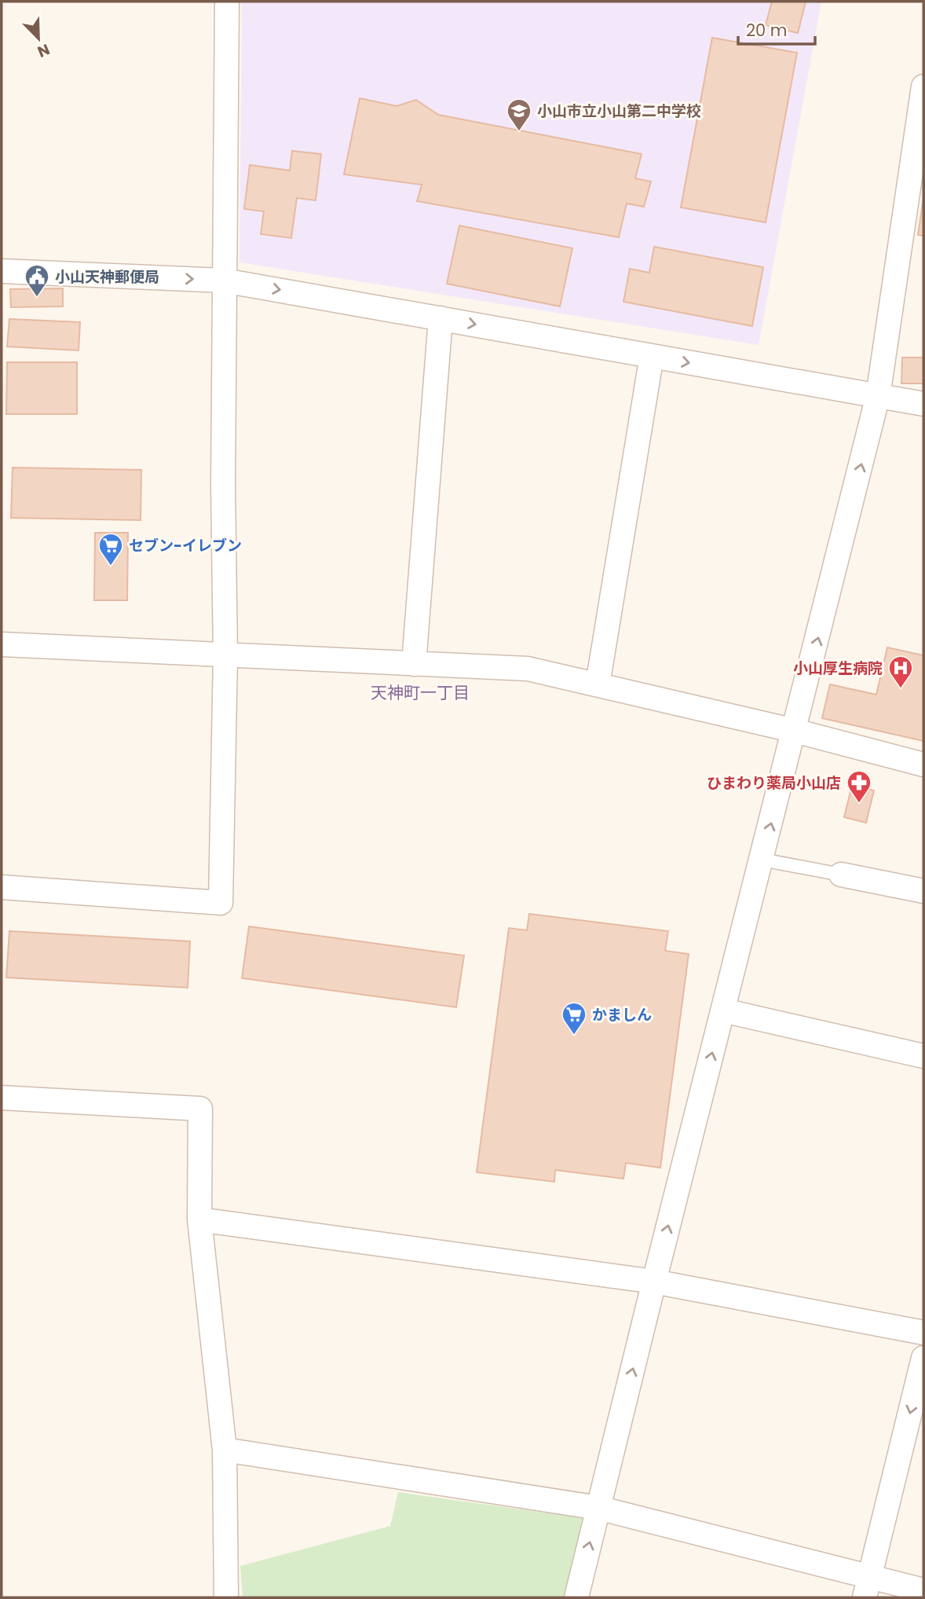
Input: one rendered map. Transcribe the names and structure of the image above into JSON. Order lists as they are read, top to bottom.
{
  "districts": ["天神町一丁目"],
  "places": {
    "school or university": ["小山市立小山第二中学校"],
    "public building": ["小山天神郵便局"],
    "supermarket": ["セブン-イレブン", "かましん"],
    "hospital": ["小山厚生病院"],
    "pharmacy": ["ひまわり薬局小山店"]
  },
  "scale_bar": "20 m",
  "north": "bottom right"
}
